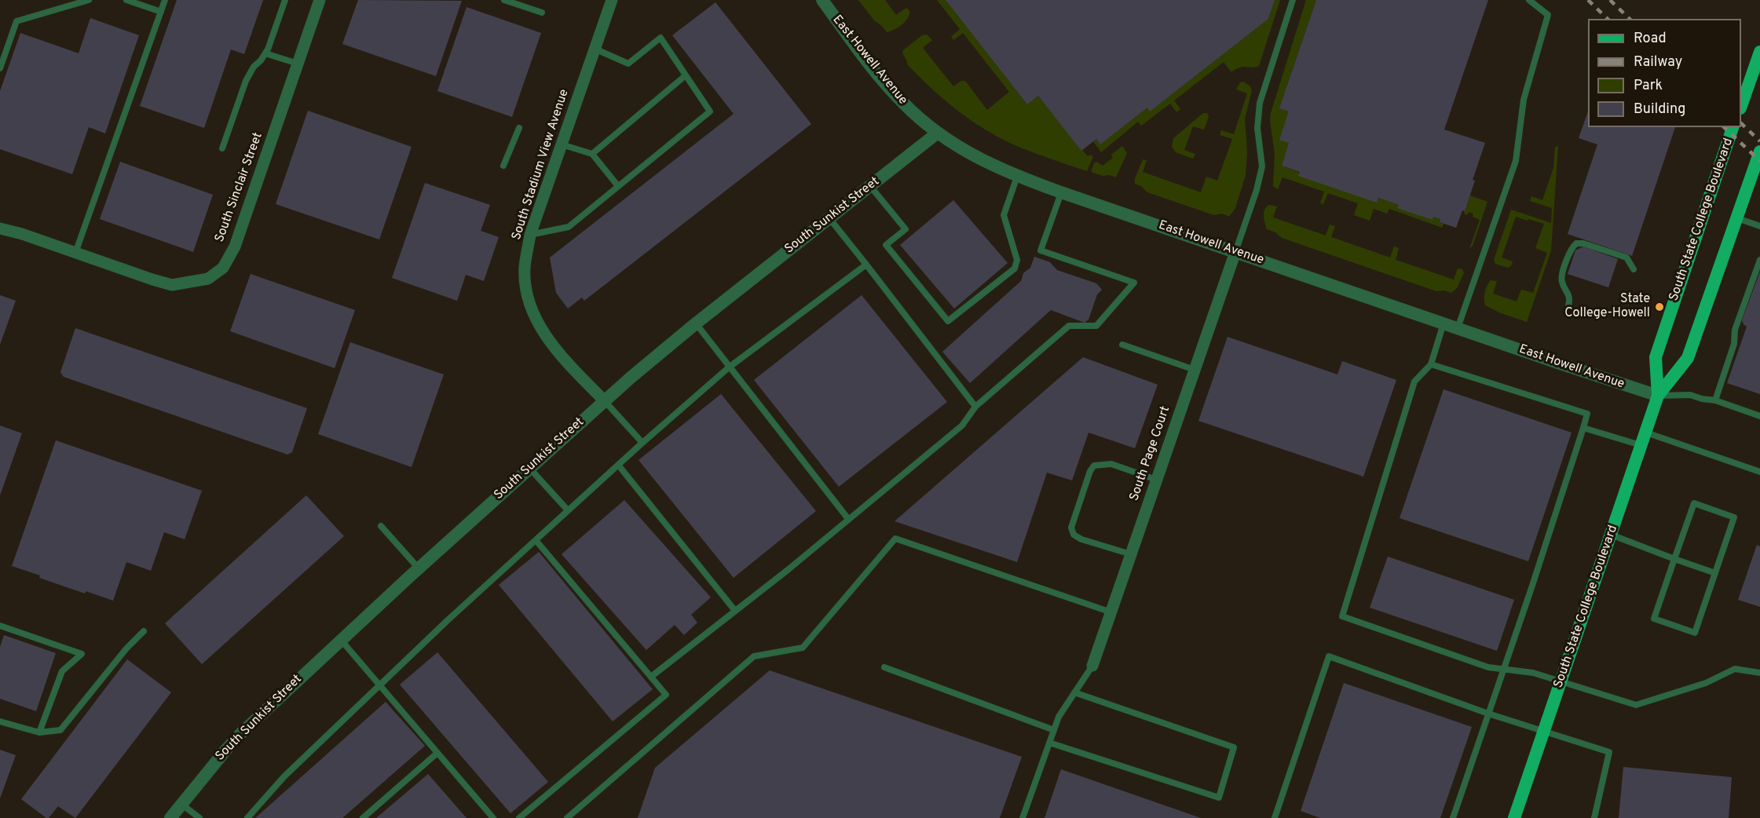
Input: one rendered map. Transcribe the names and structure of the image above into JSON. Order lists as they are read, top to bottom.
{
  "streets": {
    "main road": ["South State College Boulevard"],
    "street": [
      "East Howell Avenue",
      "South Stadium View Avenue",
      "South Sinclair Street",
      "South Sunkist Street",
      "South Page Court"
    ]
  },
  "crossings": [
    ["East Howell Avenue", "South Sunkist Street"],
    ["East Howell Avenue", "South State College Boulevard"],
    ["East Howell Avenue", "South Page Court"],
    ["South Stadium View Avenue", "South Sunkist Street"]
  ],
  "places": ["State College-Howell"],
  "legend": [
    "Road",
    "Railway",
    "Park",
    "Building"
  ]
}
